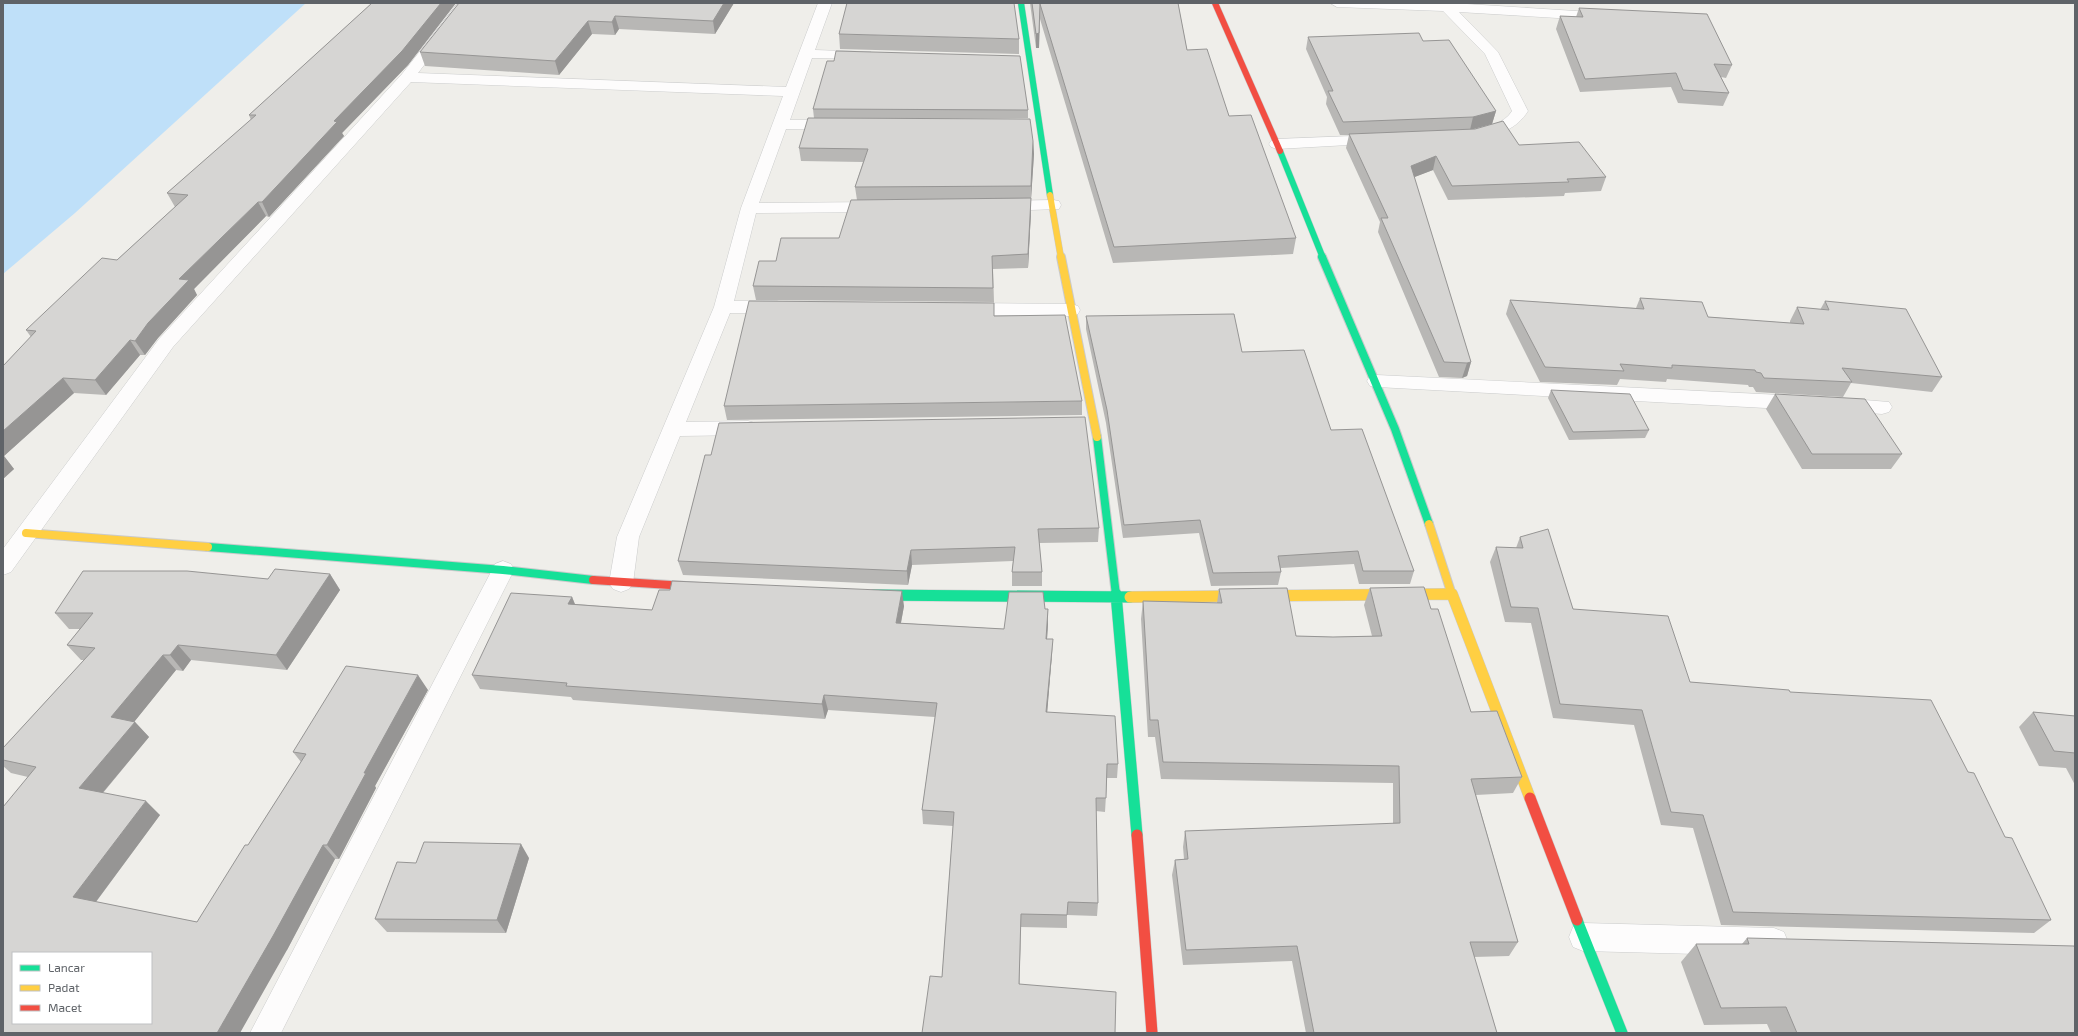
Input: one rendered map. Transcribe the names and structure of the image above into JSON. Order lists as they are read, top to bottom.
{
  "legend": ["Lancar", "Padat", "Macet"]
}
